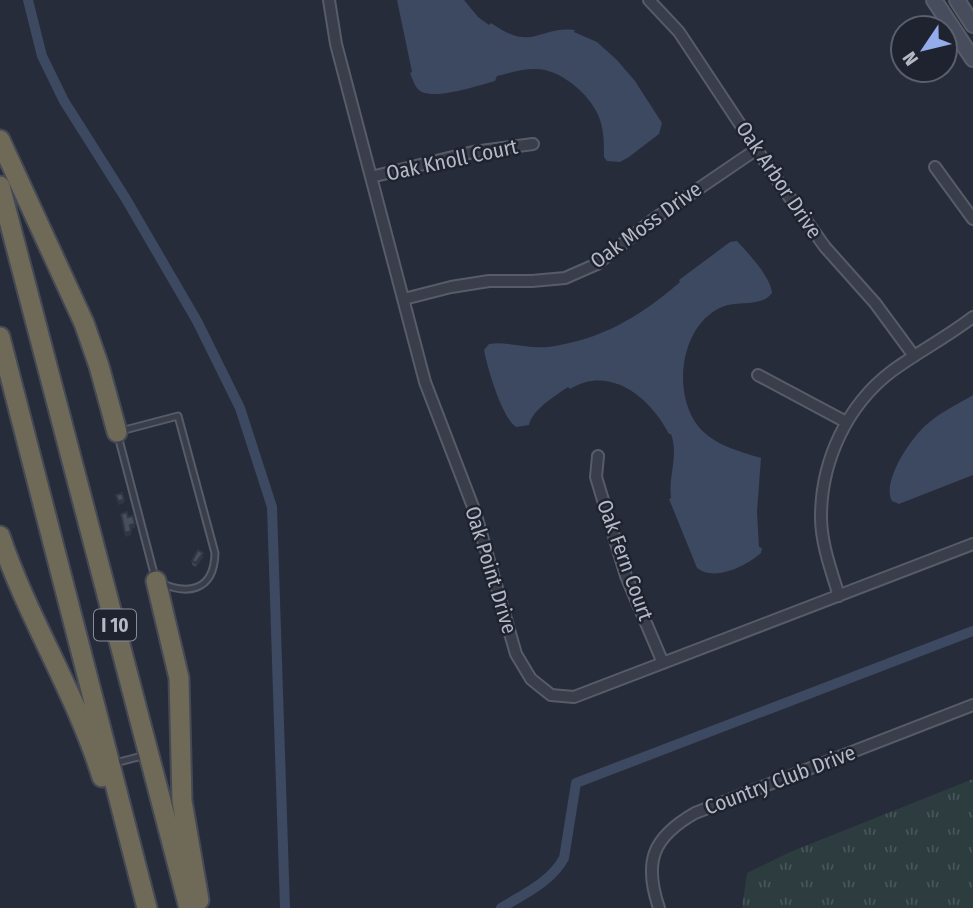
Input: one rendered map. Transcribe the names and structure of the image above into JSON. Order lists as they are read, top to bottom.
{
  "streets": {
    "highway": ["I 10"],
    "street": [
      "Oak Knoll Court",
      "Oak Arbor Drive",
      "Oak Moss Drive",
      "Oak Fern Court",
      "Oak Point Drive",
      "Country Club Drive"
    ]
  },
  "crossings": [
    ["Oak Knoll Court", "Oak Point Drive"],
    ["Oak Arbor Drive", "Oak Moss Drive"],
    ["Oak Moss Drive", "Oak Point Drive"],
    ["Oak Fern Court", "Oak Point Drive"]
  ],
  "north": "bottom left"
}
